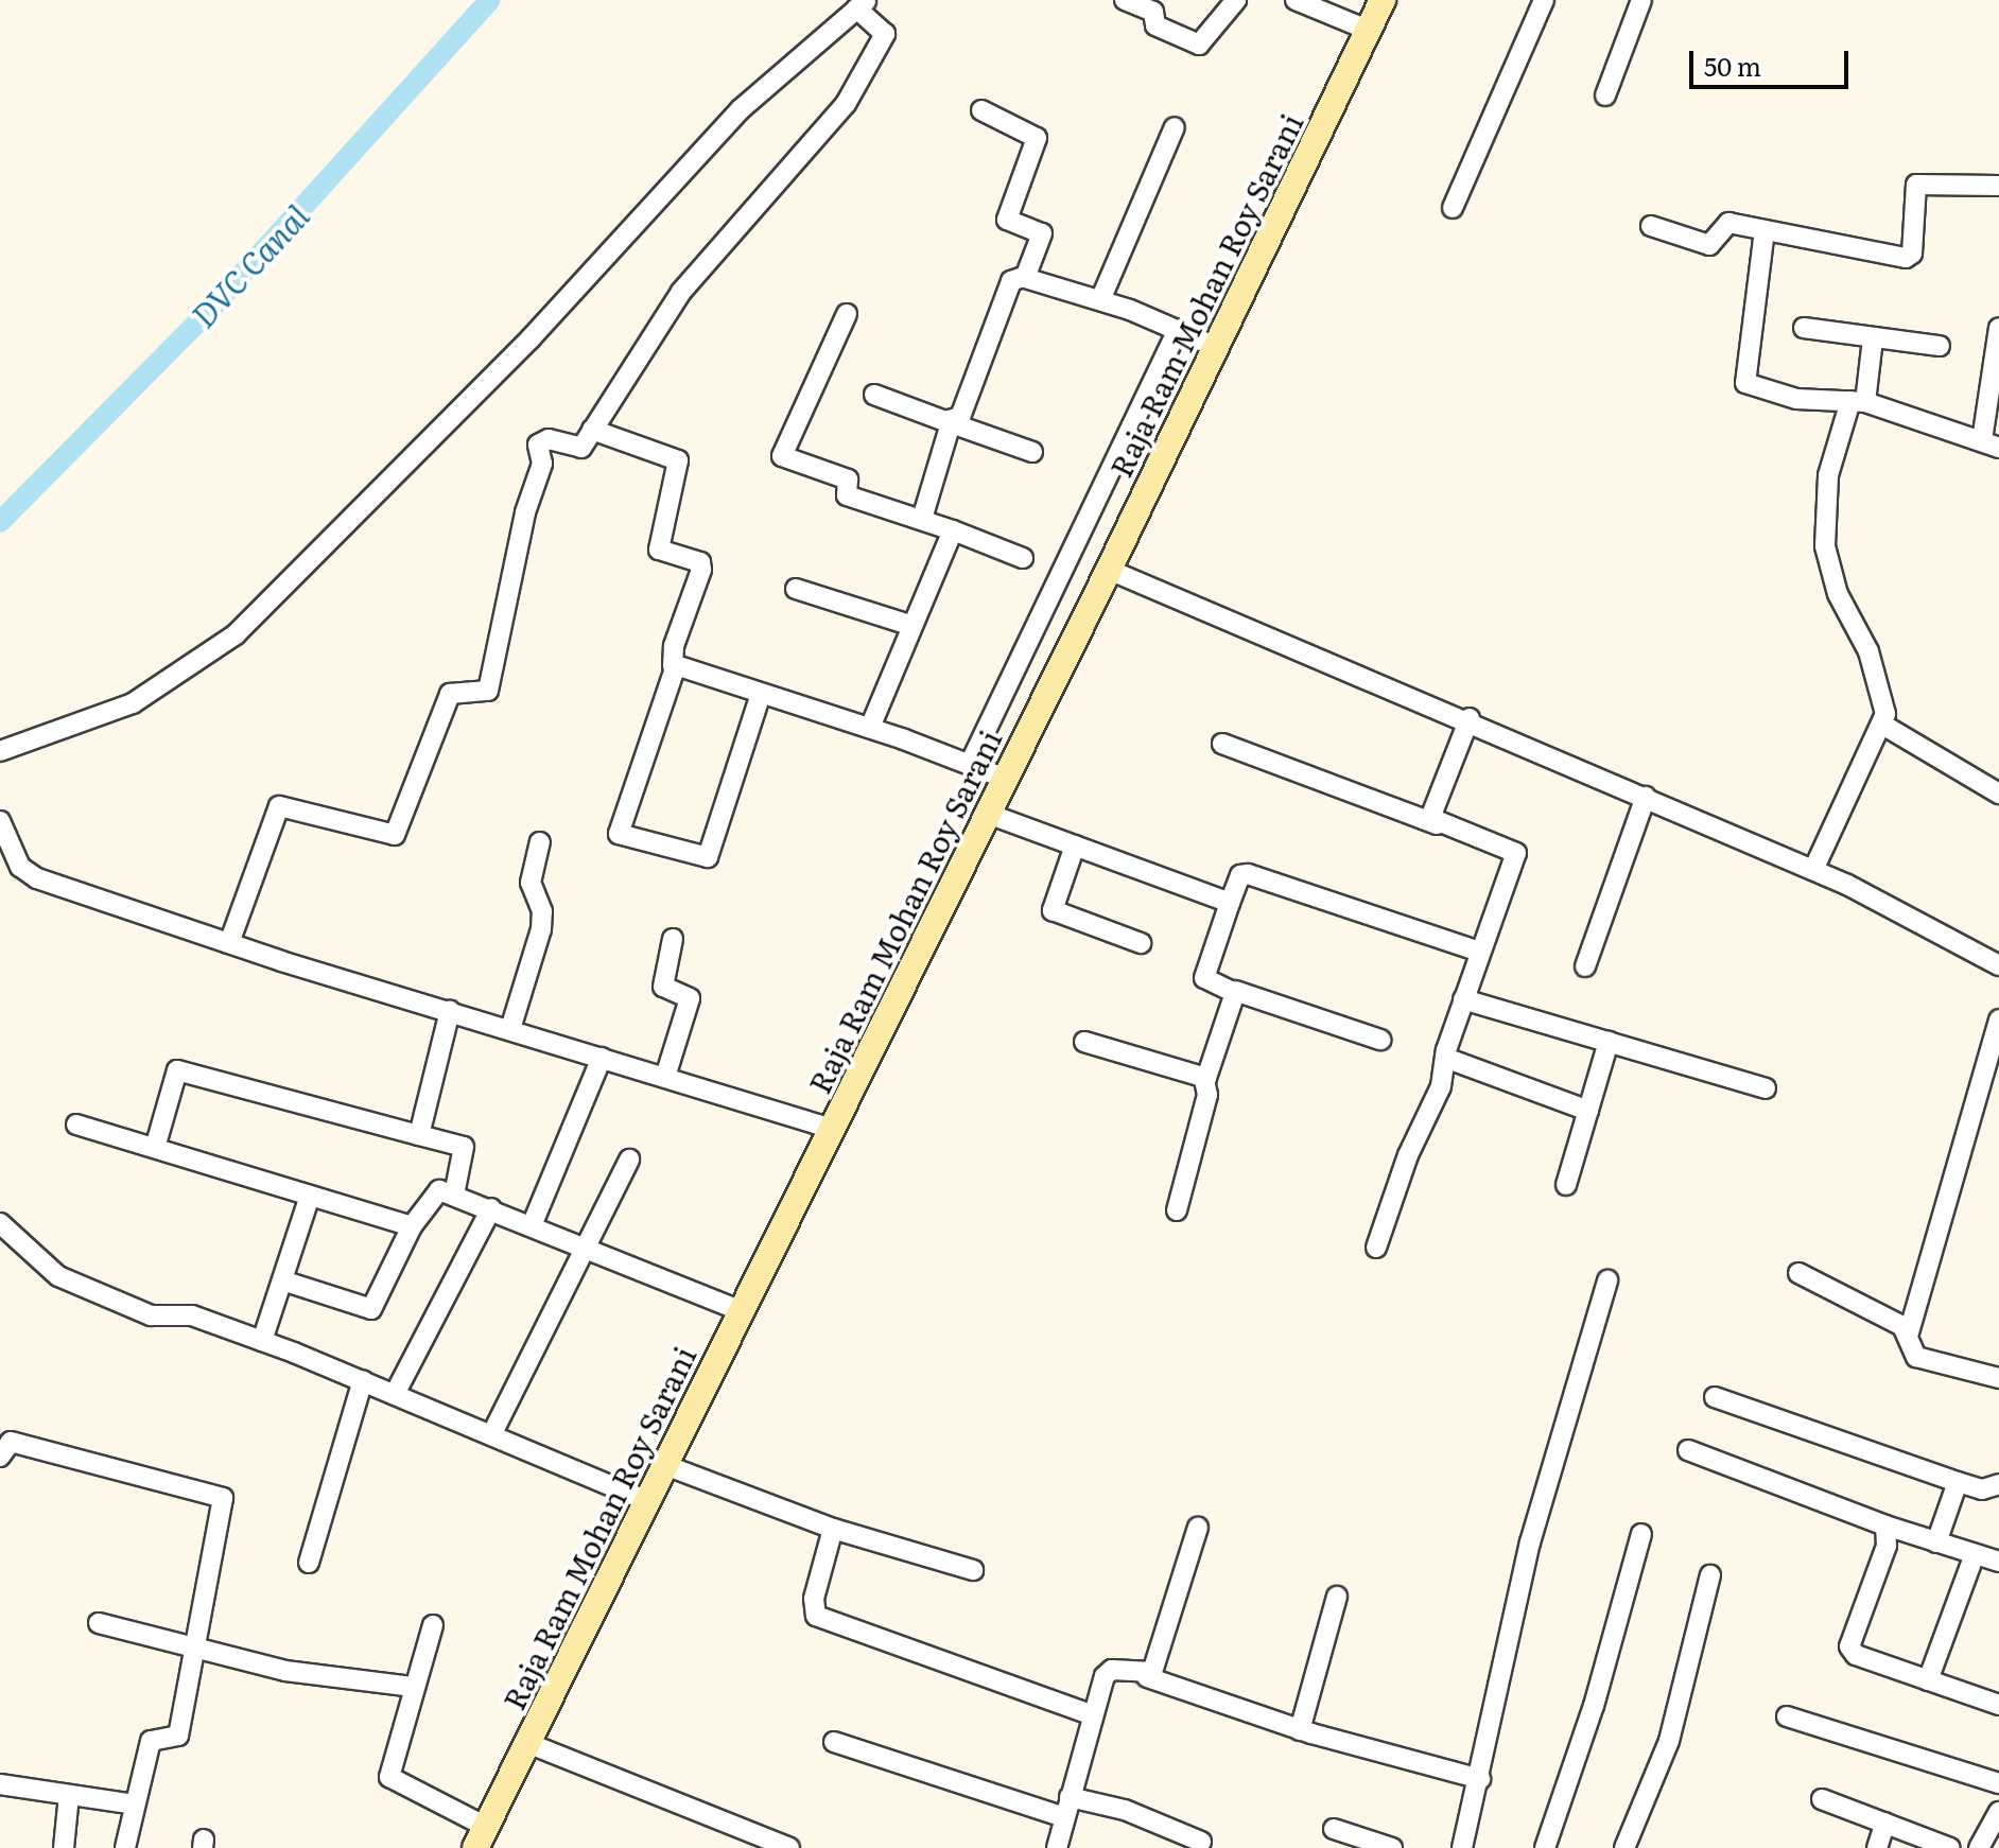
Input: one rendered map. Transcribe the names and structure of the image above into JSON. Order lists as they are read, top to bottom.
{
  "streets": {
    "street": ["Raja Ram Mohan Roy Sarani"]
  },
  "water": ["DVC Canal"],
  "scale_bar": "50 m"
}
